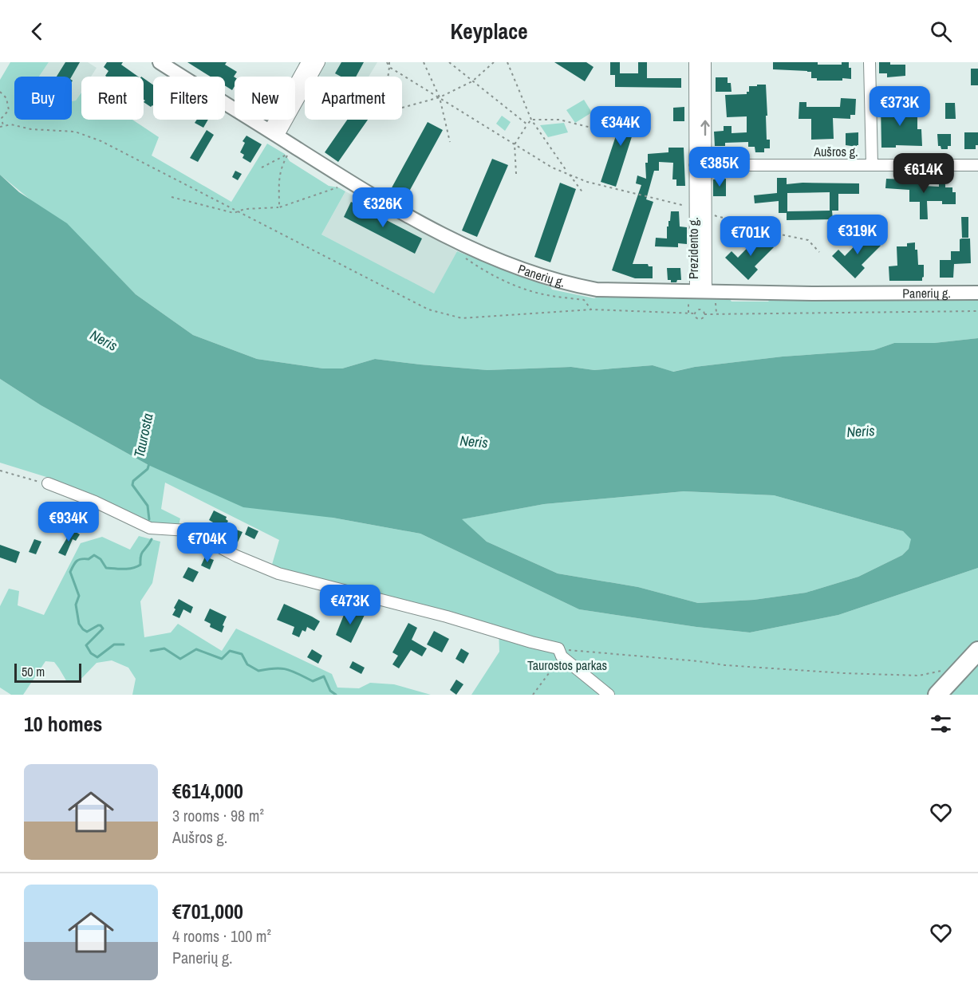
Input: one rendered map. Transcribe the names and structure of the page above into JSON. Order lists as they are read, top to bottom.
{
  "streets": {
    "street": ["Aušros g.", "Prezidento g.", "Panerių g."]
  },
  "crossings": [
    ["Aušros g.", "Prezidento g."],
    ["Prezidento g.", "Panerių g."]
  ],
  "water": ["Neris", "Taurosta"],
  "parks": ["Taurostos parkas"],
  "scale_bar": "50 m",
  "page": {
    "header": "Keyplace",
    "chip": [
      "Buy",
      "Rent",
      "Filters",
      "New",
      "Apartment"
    ],
    "price": [
      "€373K",
      "€344K",
      "€385K",
      "€614K",
      "€326K",
      "€319K",
      "€701K",
      "€934K",
      "€704K",
      "€473K"
    ],
    "scale": "50 m",
    "heading": "10 homes",
    "list": [
      {
        "name": "€614,000",
        "note": "3 rooms · 98 m² · Aušros g."
      },
      {
        "name": "€701,000",
        "note": "4 rooms · 100 m² · Panerių g."
      }
    ]
  }
}
